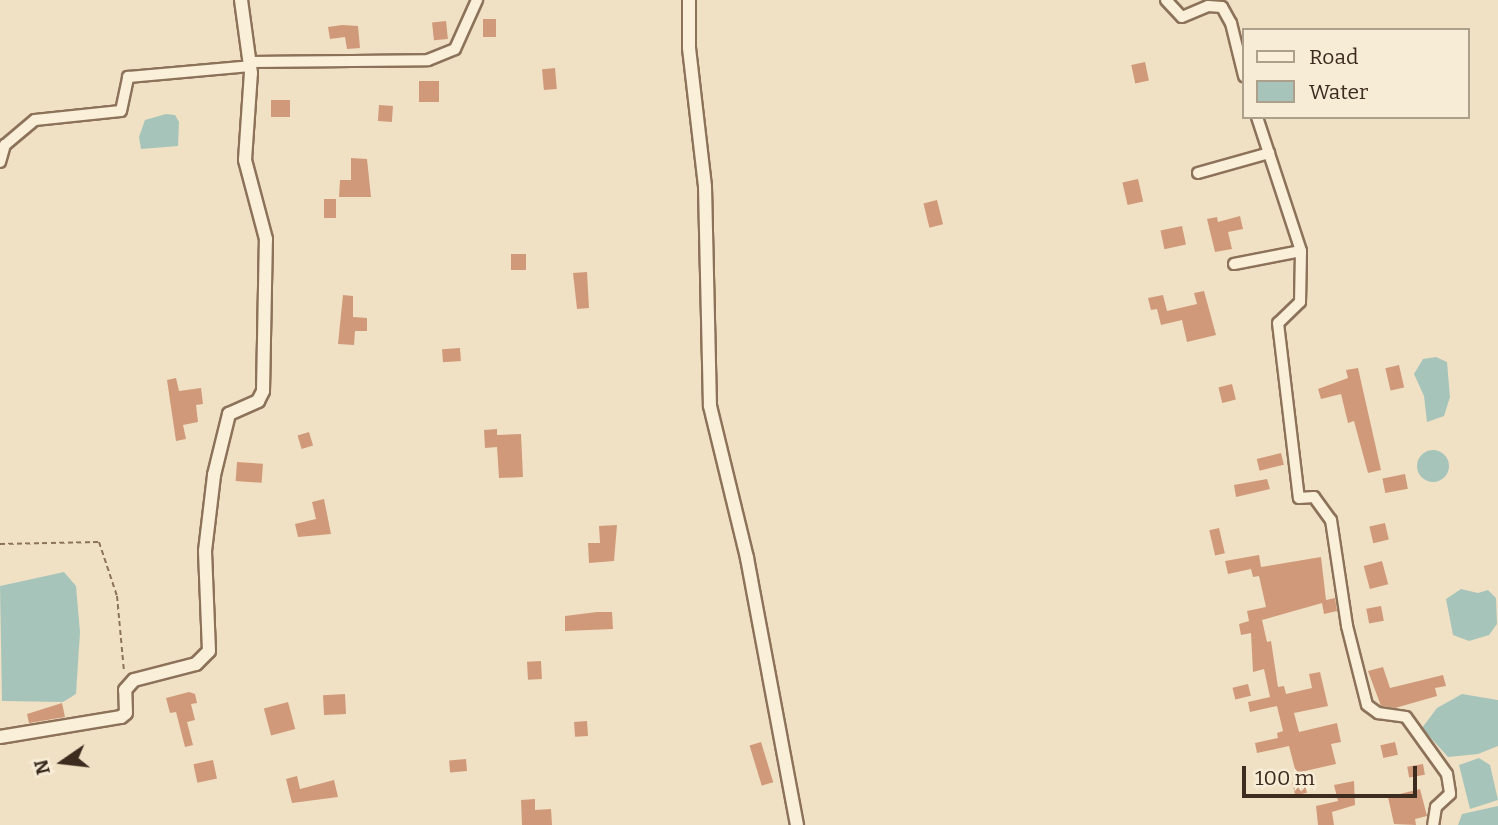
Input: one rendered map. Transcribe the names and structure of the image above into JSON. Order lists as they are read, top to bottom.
{
  "legend": ["Road", "Water"],
  "scale_bar": "100 m",
  "north": "left"
}
